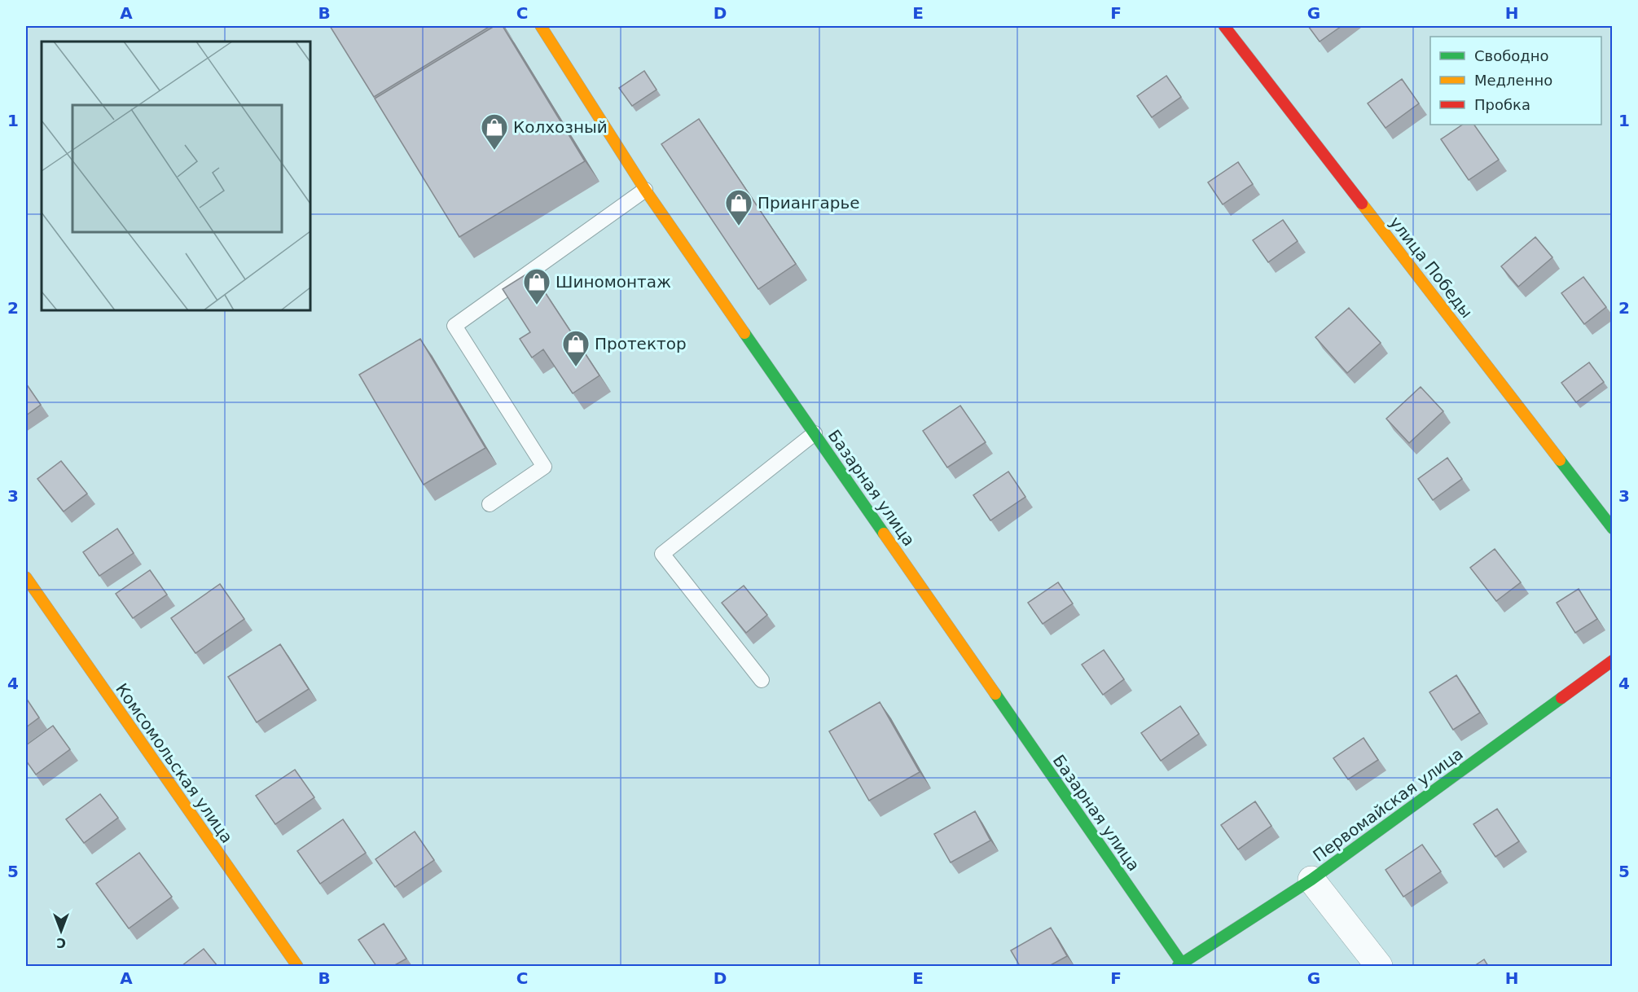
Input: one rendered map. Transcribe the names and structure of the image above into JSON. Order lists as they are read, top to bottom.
{
  "streets": {
    "street": [
      "улица Победы",
      "Базарная улица",
      "Комсомольская улица",
      "Первомайская улица"
    ]
  },
  "crossings": [
    ["Базарная улица", "Первомайская улица"]
  ],
  "places": {
    "shop": [
      "Колхозный",
      "Приангарье",
      "Шиномонтаж",
      "Протектор"
    ]
  },
  "legend": ["Свободно", "Медленно", "Пробка"],
  "north": "bottom",
  "grid": {
    "columns": [
      "A",
      "B",
      "C",
      "D",
      "E",
      "F",
      "G",
      "H"
    ],
    "rows": [
      "1",
      "2",
      "3",
      "4",
      "5"
    ]
  }
}
